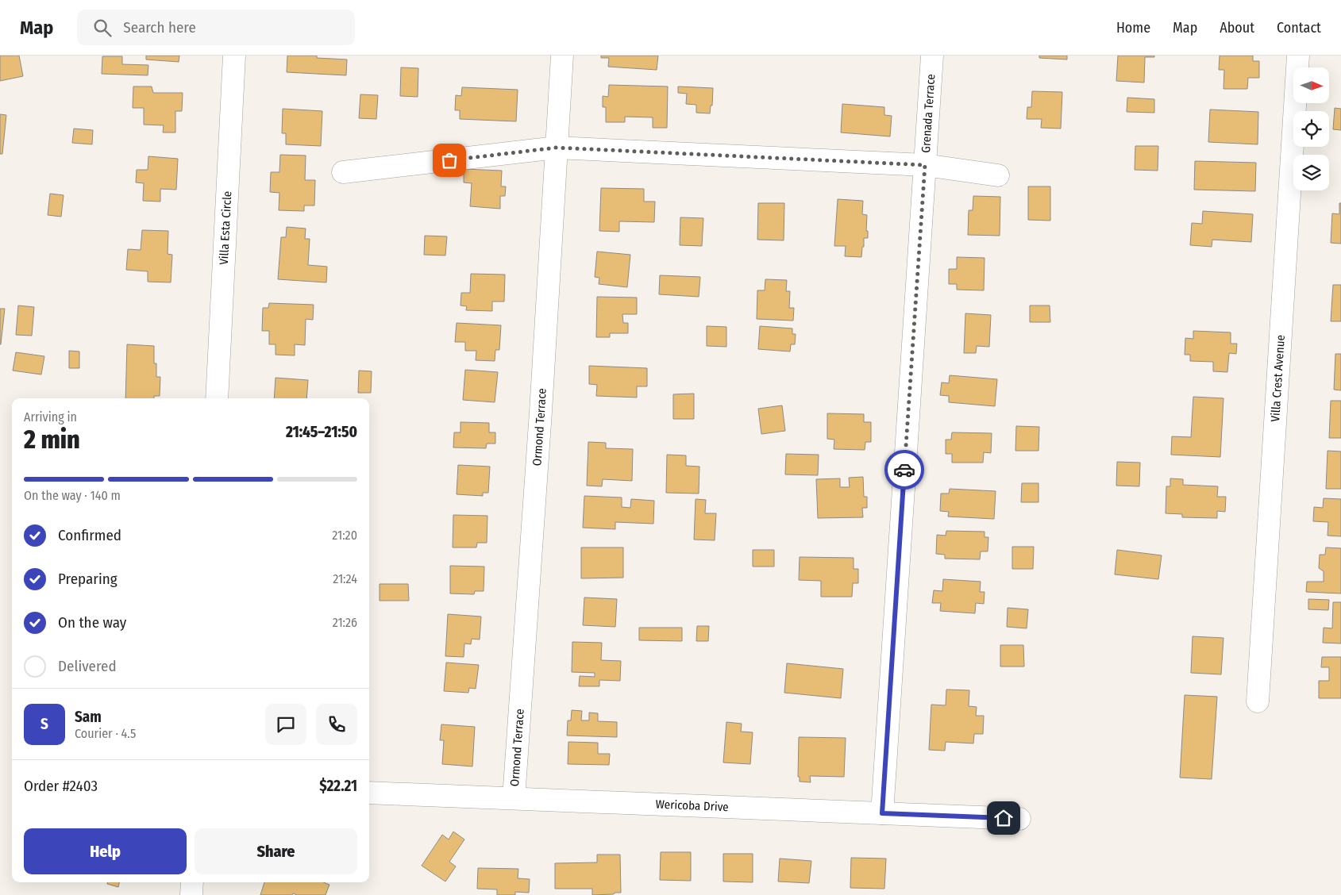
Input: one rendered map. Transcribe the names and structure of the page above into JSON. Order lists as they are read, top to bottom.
{
  "streets": {
    "street": [
      "Grenada Terrace",
      "Villa Esta Circle",
      "Villa Crest Avenue",
      "Ormond Terrace",
      "Wericoba Drive"
    ]
  },
  "crossings": [
    ["Grenada Terrace", "Wericoba Drive"],
    ["Ormond Terrace", "Wericoba Drive"]
  ],
  "north": "right",
  "page": {
    "header": "Map",
    "search": "Search here",
    "nav": [
      "Home",
      "Map",
      "About",
      "Contact"
    ],
    "heading": ["2 min", "Arriving in", "21:45–21:50"],
    "panel": [
      "Sam",
      "Courier · 4.5",
      "Order #2403",
      "$22.21"
    ],
    "bar": "On the way · 140 m",
    "list": [
      ["Confirmed", "21:20"],
      ["Preparing", "21:24"],
      ["On the way", "21:26"],
      "Delivered"
    ],
    "round": "S",
    "buttons": ["Help", "Share"]
  }
}
